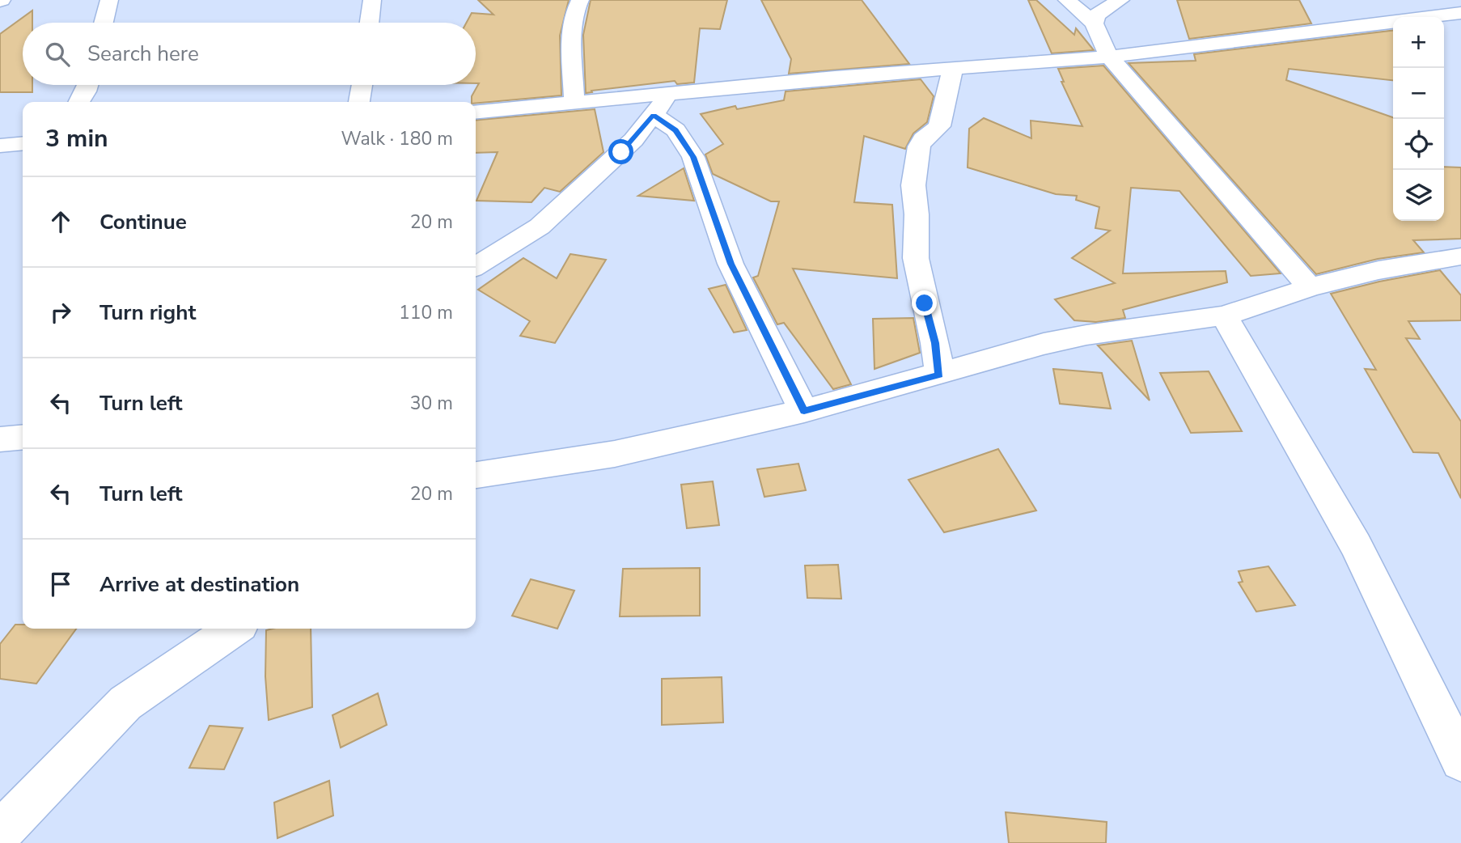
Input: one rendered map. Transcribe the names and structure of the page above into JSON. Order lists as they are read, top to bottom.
{
  "page": {
    "map_buttons": ["+", "−"],
    "search": "Search here",
    "heading": ["3 min", "Walk · 180 m"],
    "list": [
      ["Continue", "20 m"],
      ["Turn right", "110 m"],
      ["Turn left", "30 m"],
      ["Turn left", "20 m"],
      "Arrive at destination"
    ]
  }
}
